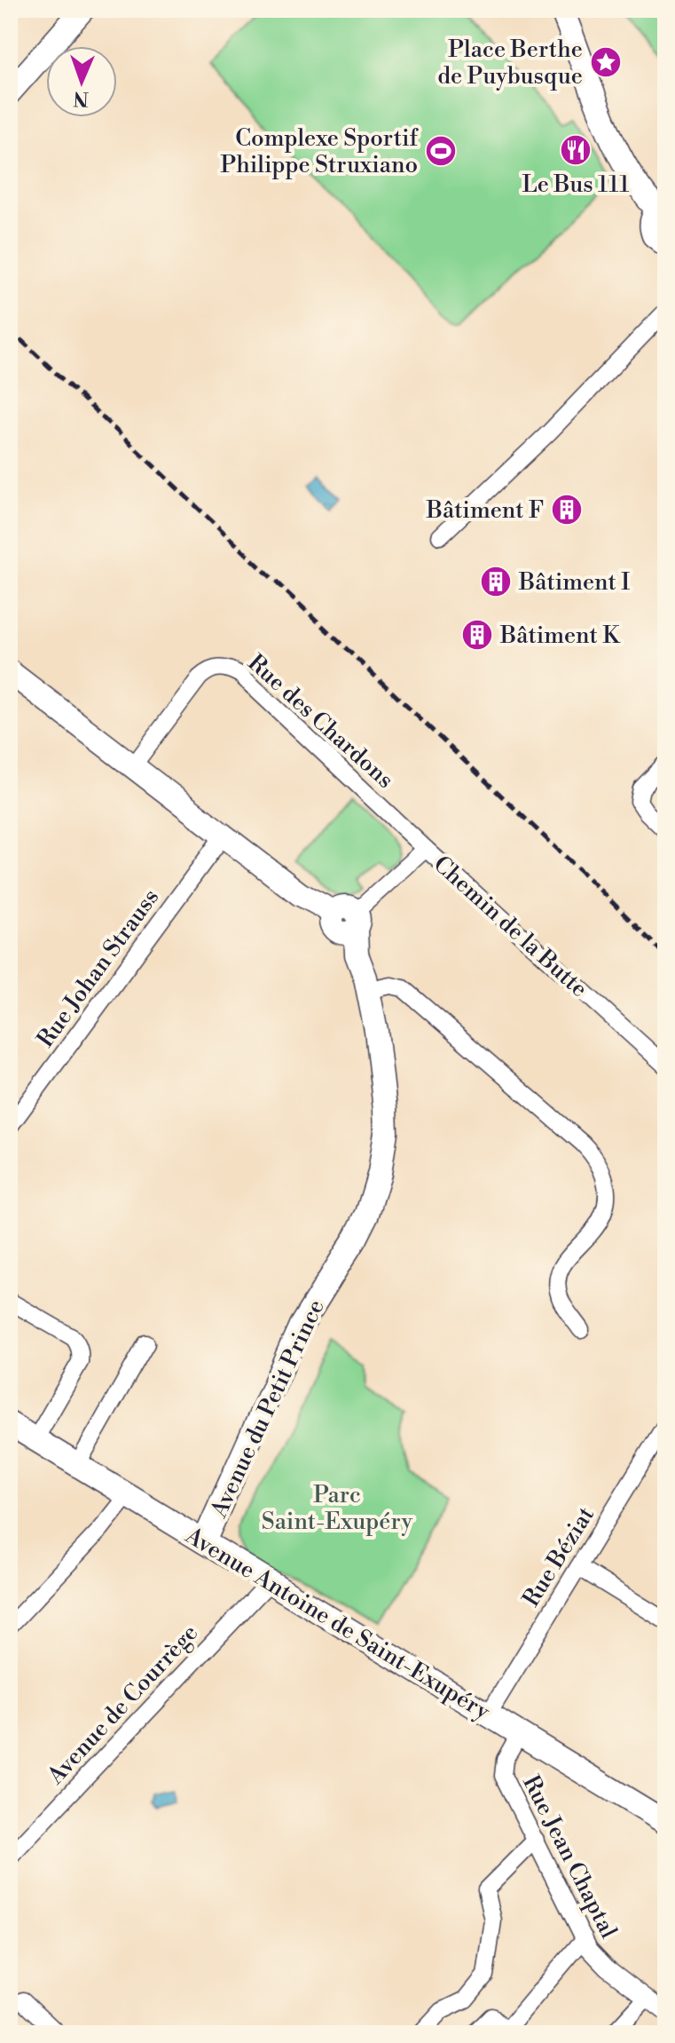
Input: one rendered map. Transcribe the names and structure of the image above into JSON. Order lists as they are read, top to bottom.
{
  "streets": {
    "street": [
      "Rue des Chardons",
      "Chemin de la Butte",
      "Rue Johan Strauss",
      "Avenue du Petit Prince",
      "Rue Béziat",
      "Avenue Antoine de Saint-Exupéry",
      "Avenue de Courrège",
      "Rue Jean Chaptal"
    ]
  },
  "crossings": [
    ["Rue des Chardons", "Chemin de la Butte"],
    ["Chemin de la Butte", "Avenue du Petit Prince"],
    ["Avenue du Petit Prince", "Avenue Antoine de Saint-Exupéry"],
    ["Rue Béziat", "Avenue Antoine de Saint-Exupéry"],
    ["Avenue Antoine de Saint-Exupéry", "Avenue de Courrège"],
    ["Avenue Antoine de Saint-Exupéry", "Rue Jean Chaptal"]
  ],
  "parks": ["Parc Saint-Exupéry"],
  "places": {
    "place": ["Place Berthe de Puybusque"],
    "restaurant": ["Le Bus 111"],
    "sports": ["Complexe Sportif Philippe Struxiano"],
    "building": ["Bâtiment F", "Bâtiment I", "Bâtiment K"]
  },
  "north": "bottom"
}
